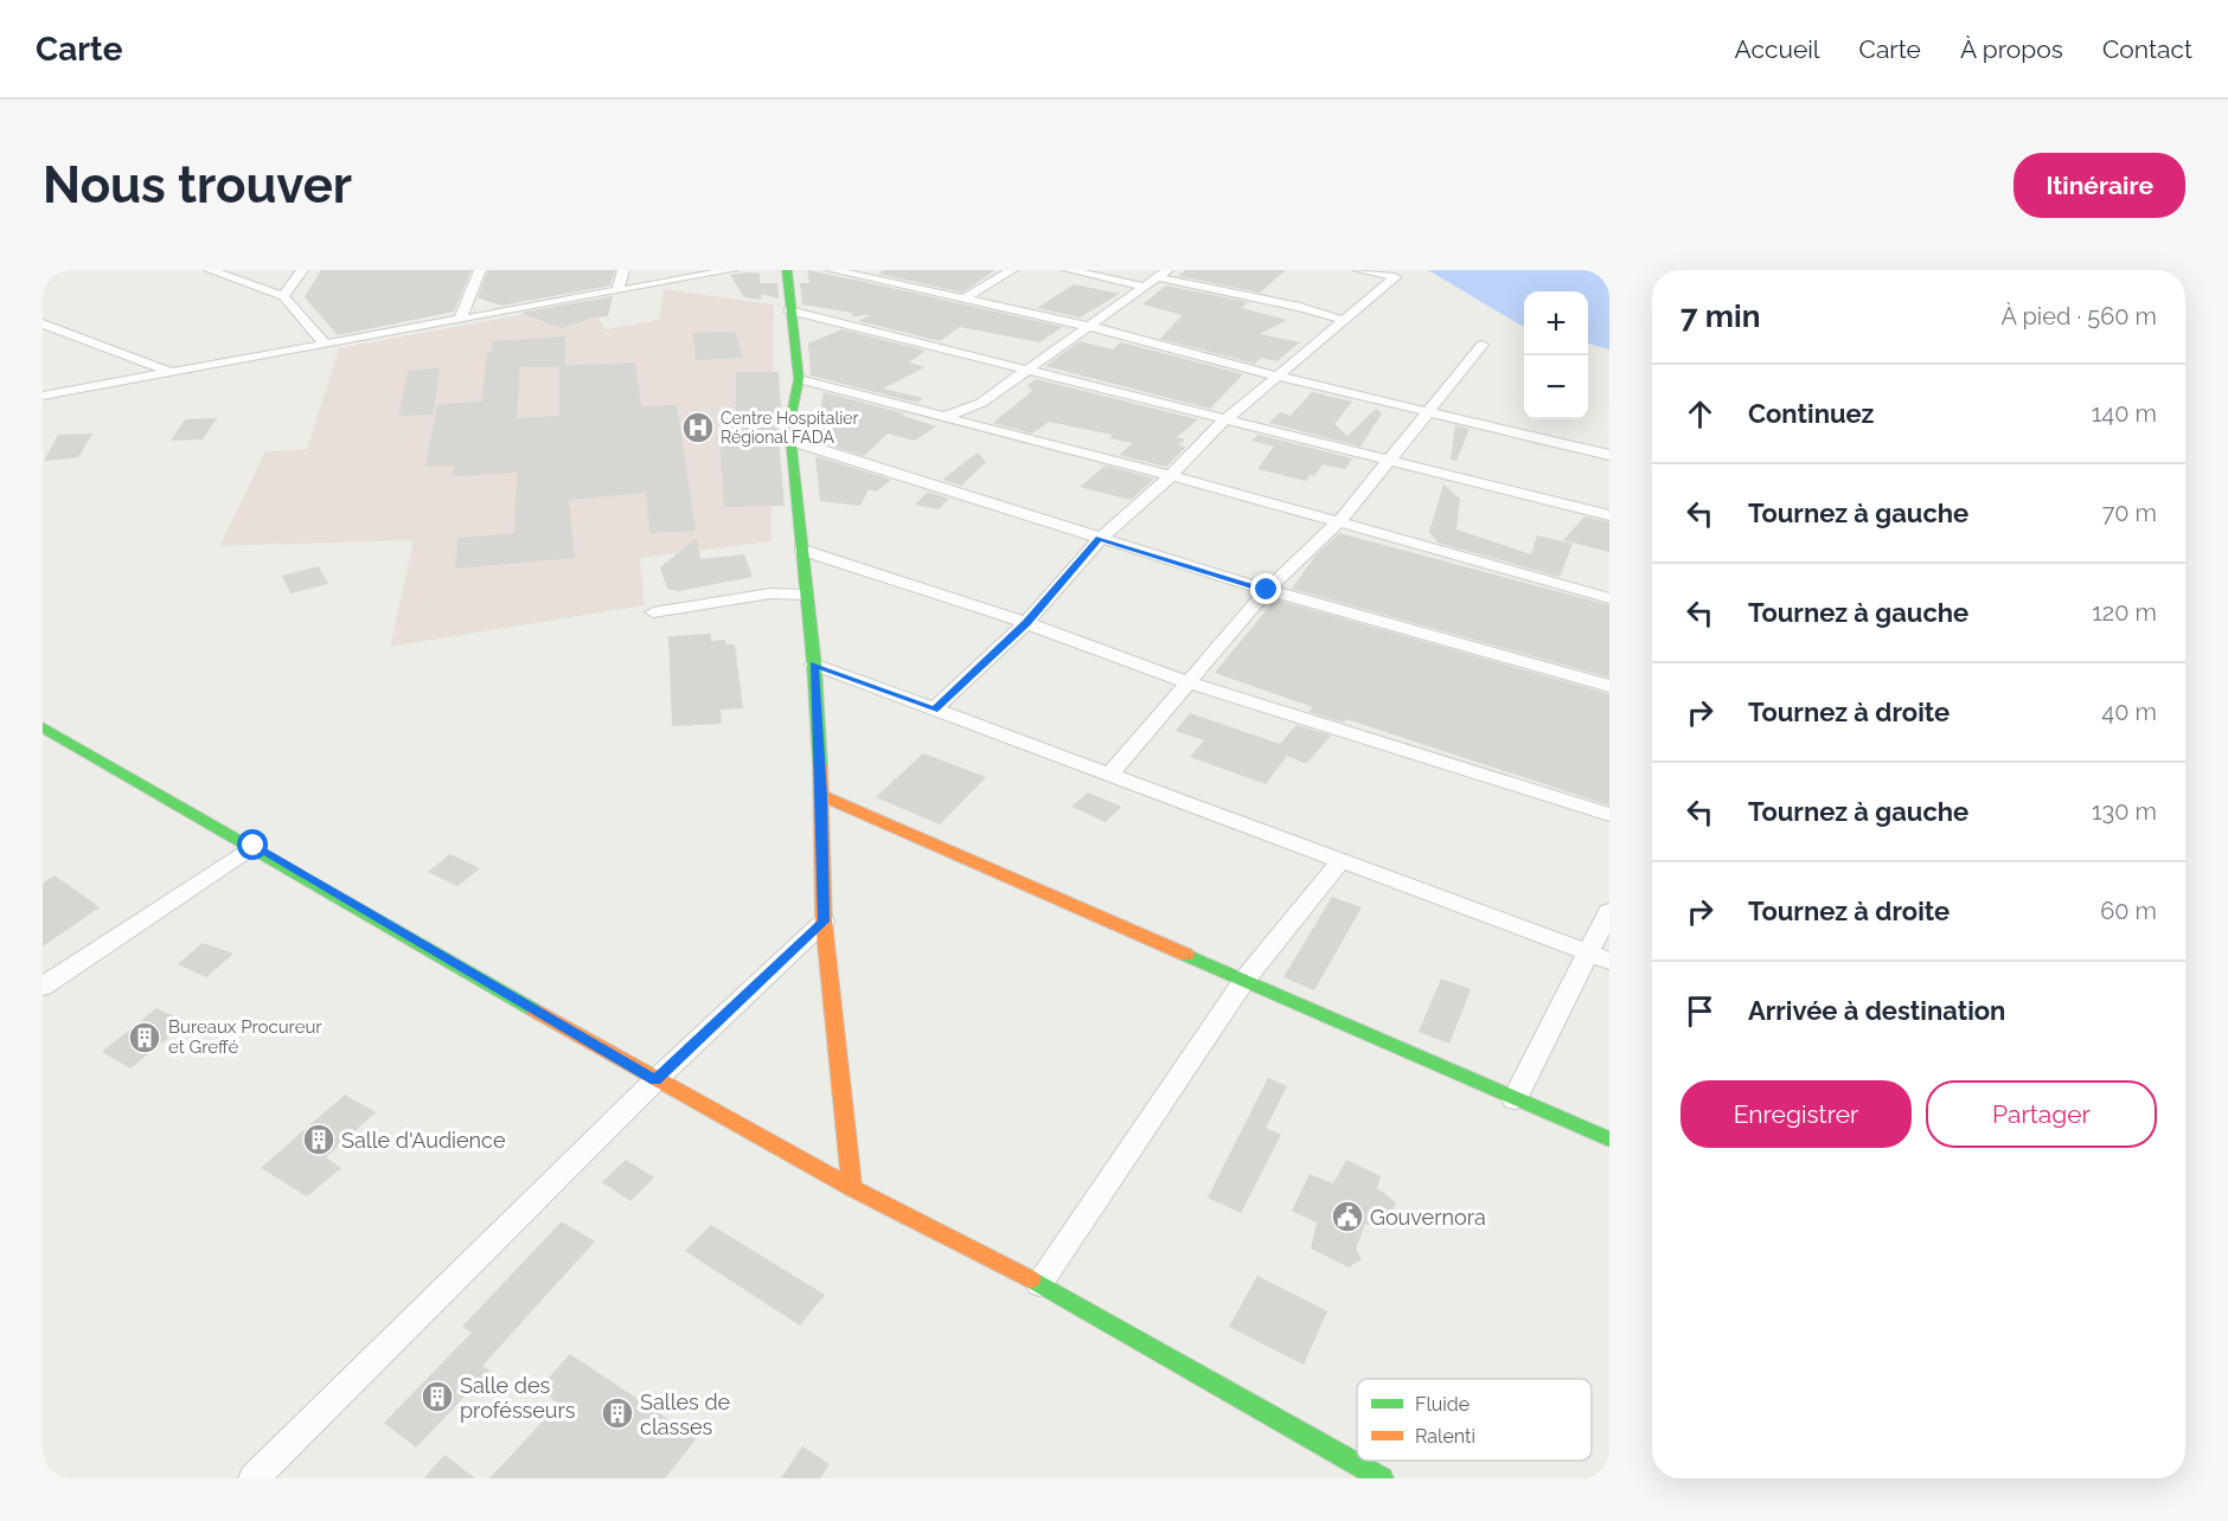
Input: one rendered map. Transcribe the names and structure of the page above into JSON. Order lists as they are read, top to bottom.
{
  "places": {
    "hospital": ["Centre Hospitalier Régional FADA"],
    "building": [
      "Bureaux Procureur et Greffé",
      "Salle d'Audience",
      "Salle des profésseurs",
      "Salles de classes"
    ],
    "public building": ["Gouvernora"]
  },
  "legend": ["Fluide", "Ralenti"],
  "page": {
    "header": "Carte",
    "nav": [
      "Accueil",
      "Carte",
      "À propos",
      "Contact"
    ],
    "buttons": [
      "Itinéraire",
      ["Enregistrer", "Partager"]
    ],
    "title": "Nous trouver",
    "heading": ["7 min", "À pied · 560 m"],
    "map_buttons": ["+", "−"],
    "list": [
      ["Continuez", "140 m"],
      ["Tournez à gauche", "70 m"],
      ["Tournez à gauche", "120 m"],
      ["Tournez à droite", "40 m"],
      ["Tournez à gauche", "130 m"],
      ["Tournez à droite", "60 m"],
      "Arrivée à destination"
    ]
  }
}
